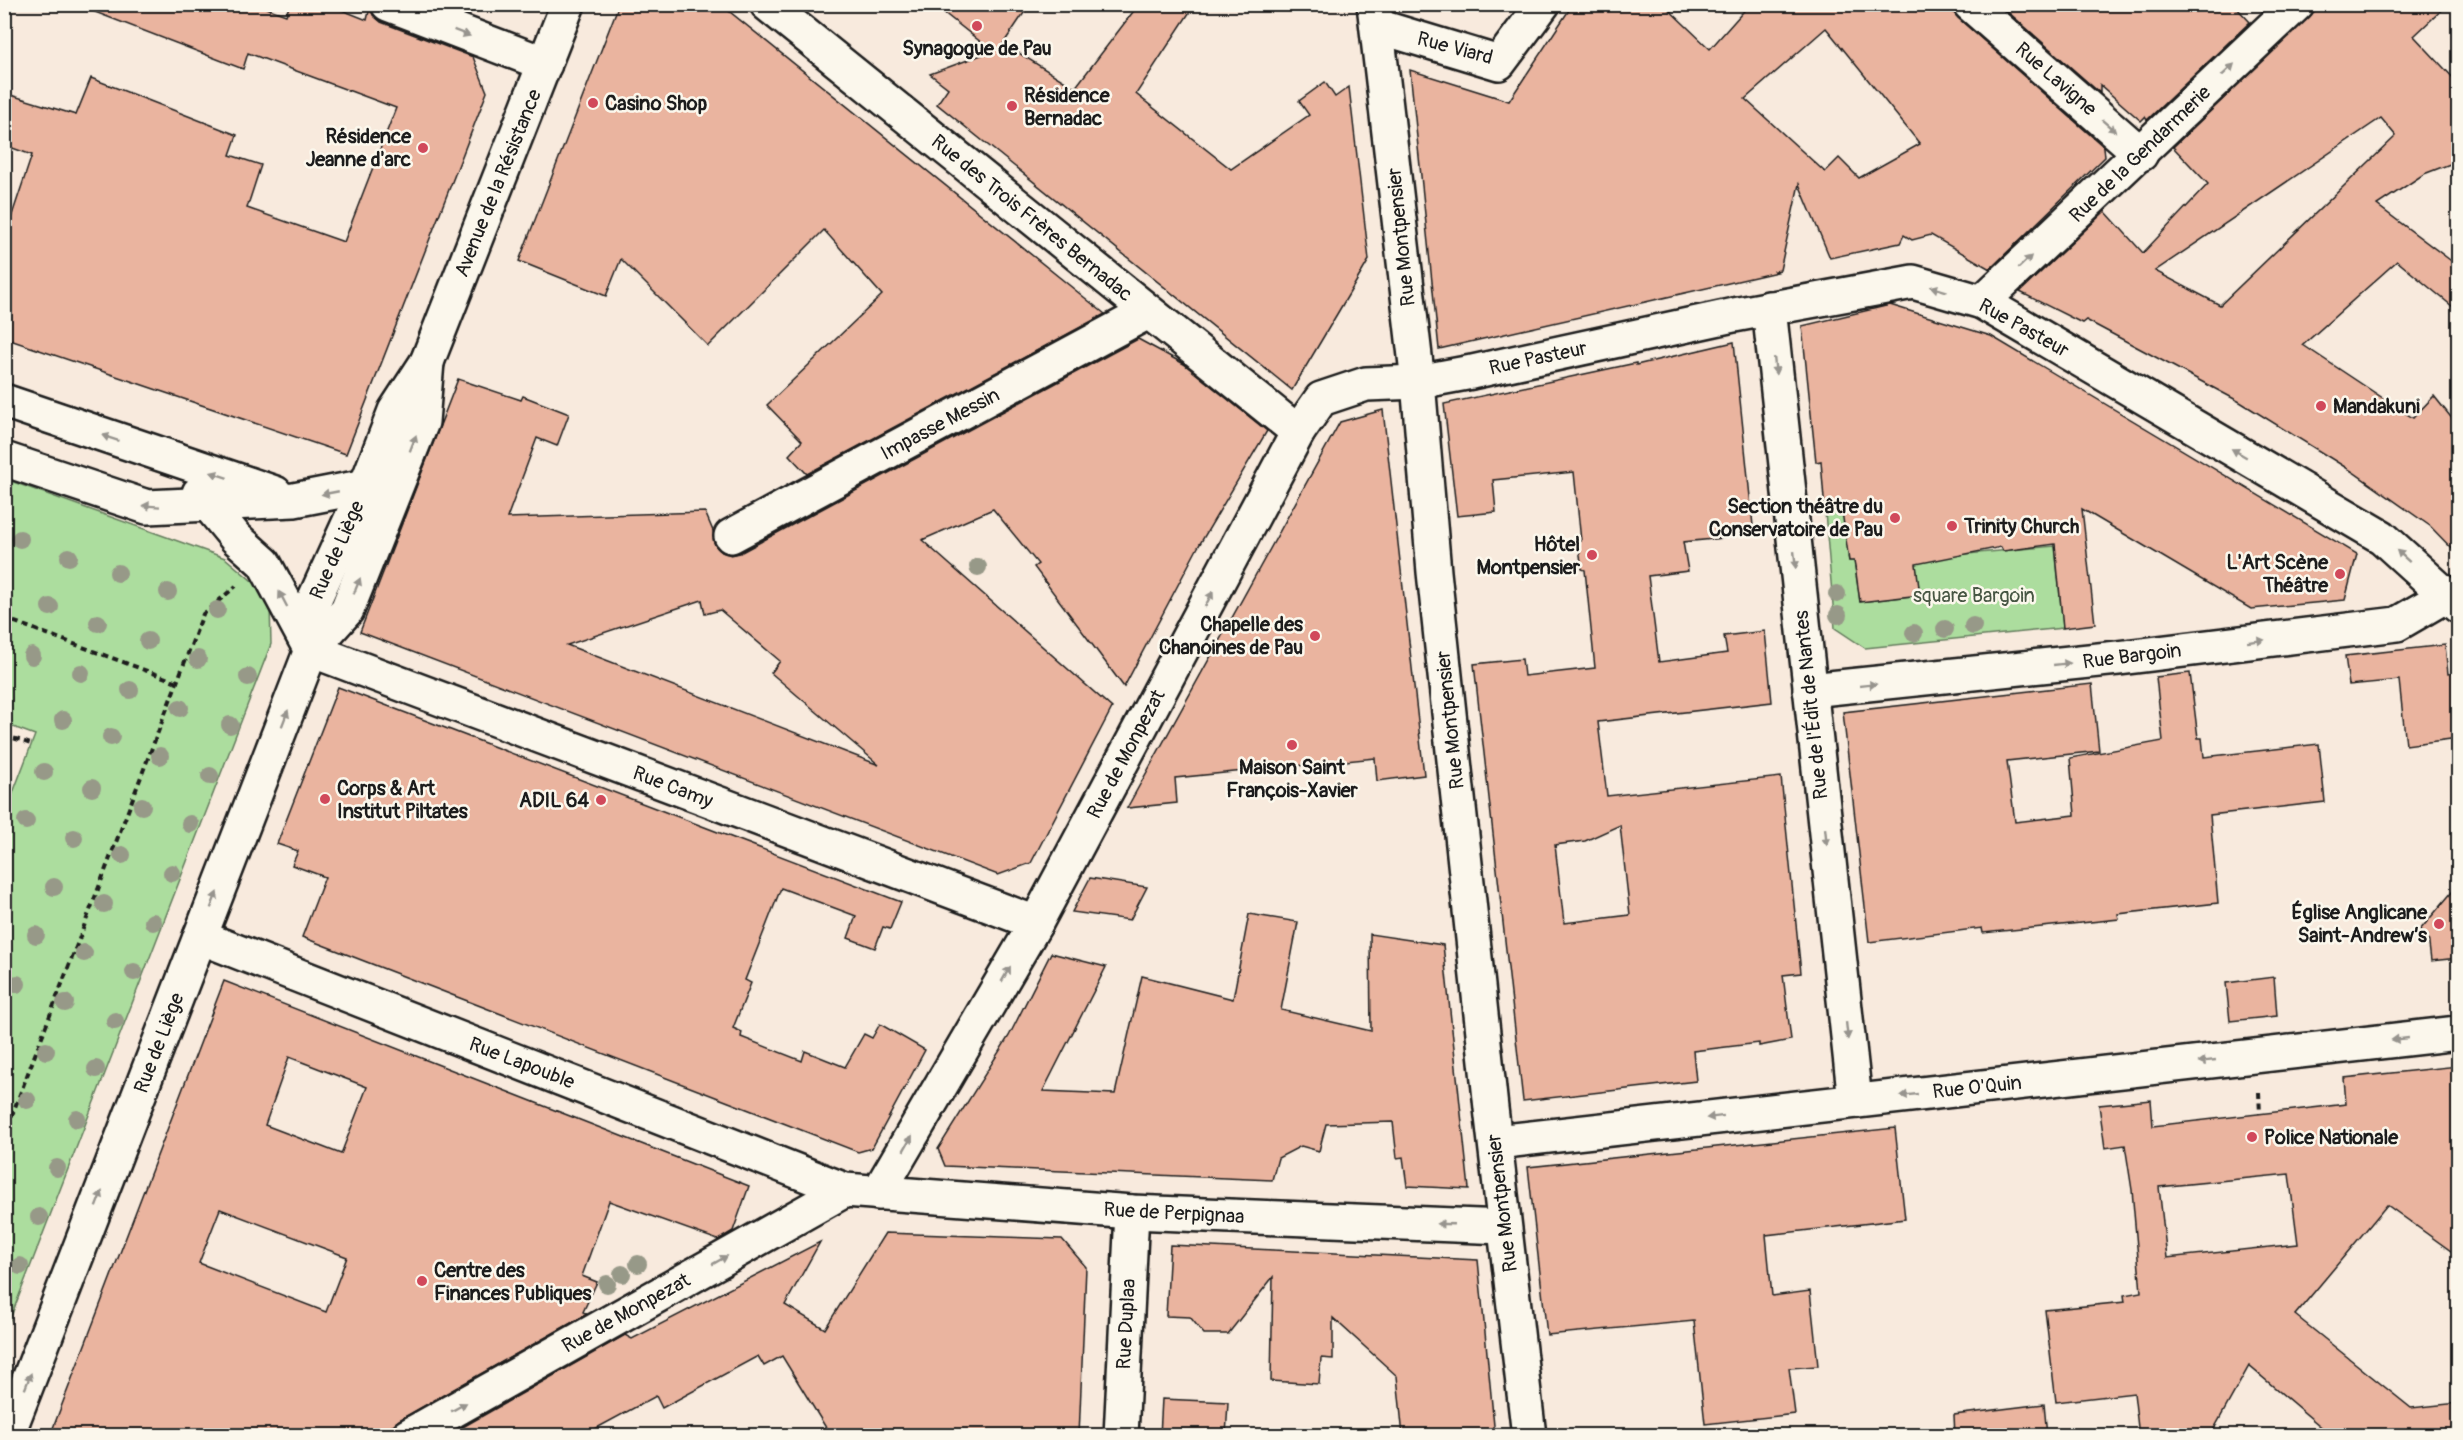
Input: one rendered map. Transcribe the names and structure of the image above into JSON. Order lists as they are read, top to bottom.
{
  "streets": {
    "street": [
      "Rue Viard",
      "Rue Lavigne",
      "Rue de la Gendarmerie",
      "Avenue de la Résistance",
      "Rue des Trois Frères Bernadac",
      "Rue Montpensier",
      "Rue Pasteur",
      "Impasse Messin",
      "Rue de Liège",
      "Rue Bargoin",
      "Rue de l'Édit de Nantes",
      "Rue de Monpezat",
      "Rue Camy",
      "Rue Lapouble",
      "Rue O'Quin",
      "Rue de Perpignaa",
      "Rue Duplaa"
    ]
  },
  "crossings": [
    ["Rue Viard", "Rue Montpensier"],
    ["Rue Lavigne", "Rue de la Gendarmerie"],
    ["Rue de la Gendarmerie", "Rue Pasteur"],
    ["Avenue de la Résistance", "Rue de Liège"],
    ["Rue des Trois Frères Bernadac", "Impasse Messin"],
    ["Rue des Trois Frères Bernadac", "Rue de Monpezat"],
    ["Rue Montpensier", "Rue Pasteur"],
    ["Rue Montpensier", "Rue de Monpezat"],
    ["Rue Montpensier", "Rue O'Quin"],
    ["Rue Montpensier", "Rue de Perpignaa"],
    ["Rue Pasteur", "Rue Bargoin"],
    ["Rue Pasteur", "Rue de l'Édit de Nantes"],
    ["Rue Pasteur", "Rue de Monpezat"],
    ["Rue de Liège", "Rue Camy"],
    ["Rue de Liège", "Rue Lapouble"],
    ["Rue Bargoin", "Rue de l'Édit de Nantes"],
    ["Rue de l'Édit de Nantes", "Rue O'Quin"],
    ["Rue de Monpezat", "Rue Camy"],
    ["Rue de Monpezat", "Rue Lapouble"],
    ["Rue de Monpezat", "Rue de Perpignaa"],
    ["Rue Lapouble", "Rue de Perpignaa"],
    ["Rue de Perpignaa", "Rue Duplaa"]
  ],
  "one_way": [
    "Rue Lavigne",
    "Rue de la Gendarmerie",
    "Rue Pasteur",
    "Rue de Liège",
    "Rue Bargoin",
    "Rue de l'Édit de Nantes",
    "Rue de Monpezat",
    "Rue O'Quin",
    "Rue de Perpignaa"
  ],
  "parks": ["square Bargoin"],
  "places": [
    "Synagogue de Pau",
    "Casino Shop",
    "Résidence Bernadac",
    "Résidence Jeanne d'arc",
    "Mandakuni",
    "Section théâtre du Conservatoire de Pau",
    "Trinity Church",
    "Hôtel Montpensier",
    "L'Art Scène Théâtre",
    "Chapelle des Chanoines de Pau",
    "Maison Saint François-Xavier",
    "Corps & Art Institut Piltates",
    "ADIL 64",
    "Église Anglicane Saint-Andrew’s",
    "Police Nationale",
    "Centre des Finances Publiques"
  ]
}
